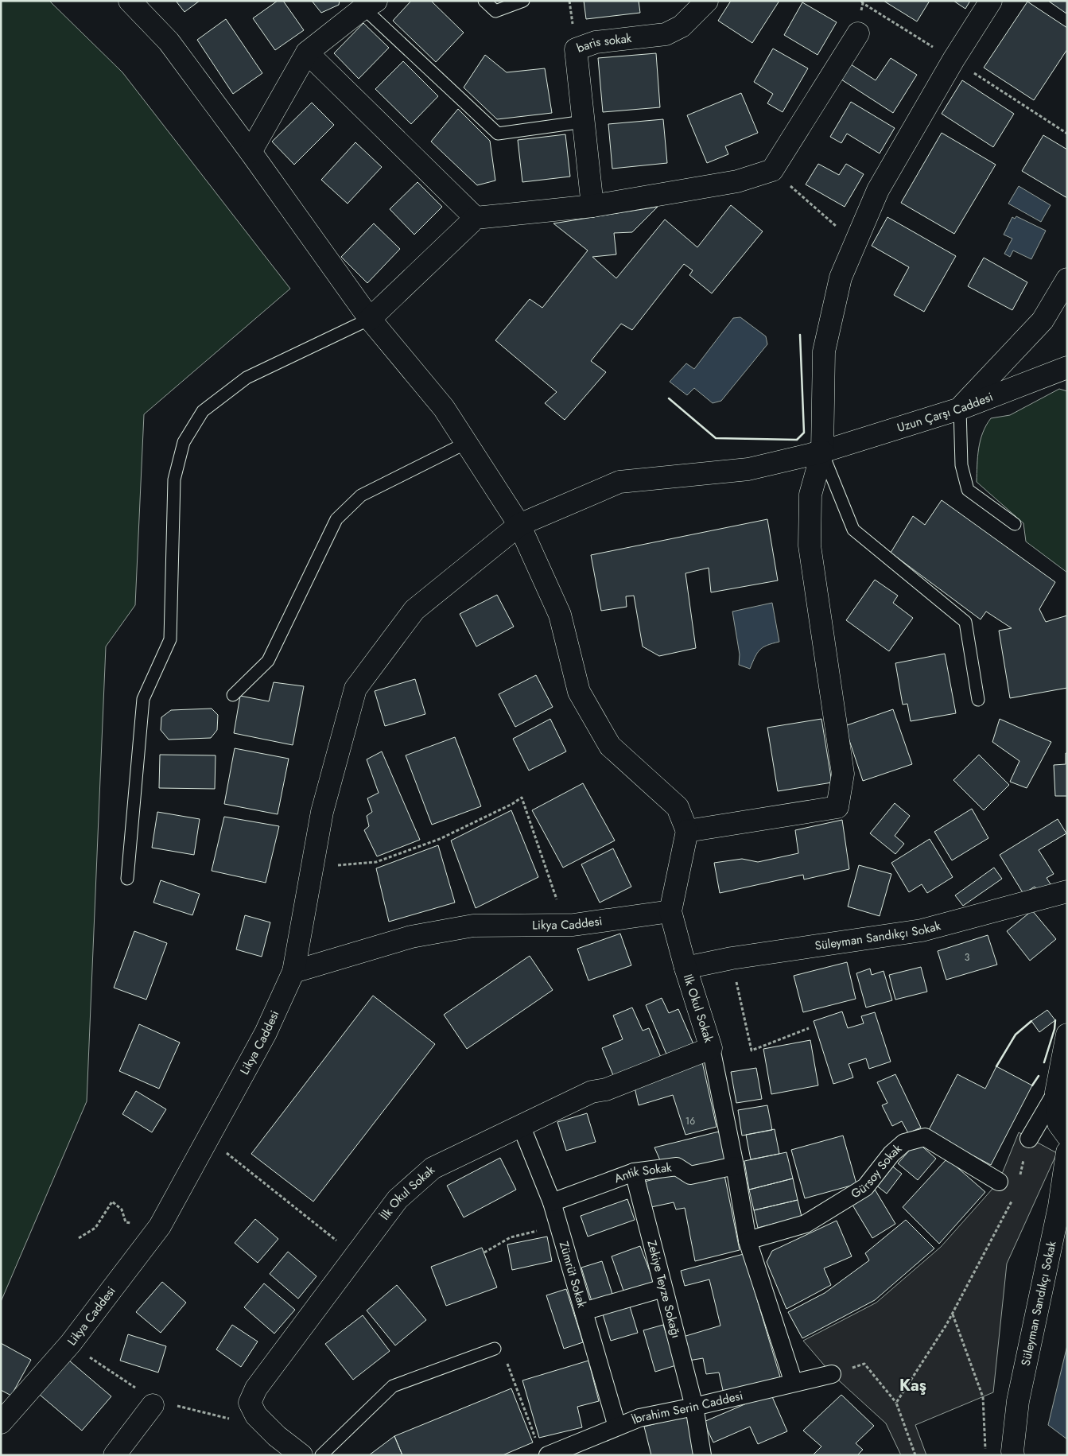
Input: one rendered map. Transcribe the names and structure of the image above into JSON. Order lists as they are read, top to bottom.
{
  "streets": {
    "street": [
      "baris sokak",
      "Uzun Çarşı Caddesi",
      "Likya Caddesi",
      "Süleyman Sandıkçı Sokak",
      "Ilk Okul Sokak",
      "Gürsoy Sokak",
      "Antik Sokak",
      "İlk Okul Sokak",
      "Zümrüt Sokak",
      "Zekiye Teyze Sokağı",
      "İbrahim Serin Caddesi"
    ]
  },
  "crossings": [
    ["Uzun Çarşı Caddesi", "Likya Caddesi"],
    ["Likya Caddesi", "Ilk Okul Sokak"],
    ["Süleyman Sandıkçı Sokak", "Ilk Okul Sokak"],
    ["Ilk Okul Sokak", "İlk Okul Sokak"],
    ["Antik Sokak", "Zümrüt Sokak"],
    ["Antik Sokak", "Zekiye Teyze Sokağı"],
    ["İlk Okul Sokak", "Zümrüt Sokak"],
    ["Zümrüt Sokak", "İbrahim Serin Caddesi"],
    ["Zekiye Teyze Sokağı", "İbrahim Serin Caddesi"]
  ],
  "districts": ["Kaş"],
  "house_numbers": ["3", "16"]
}
